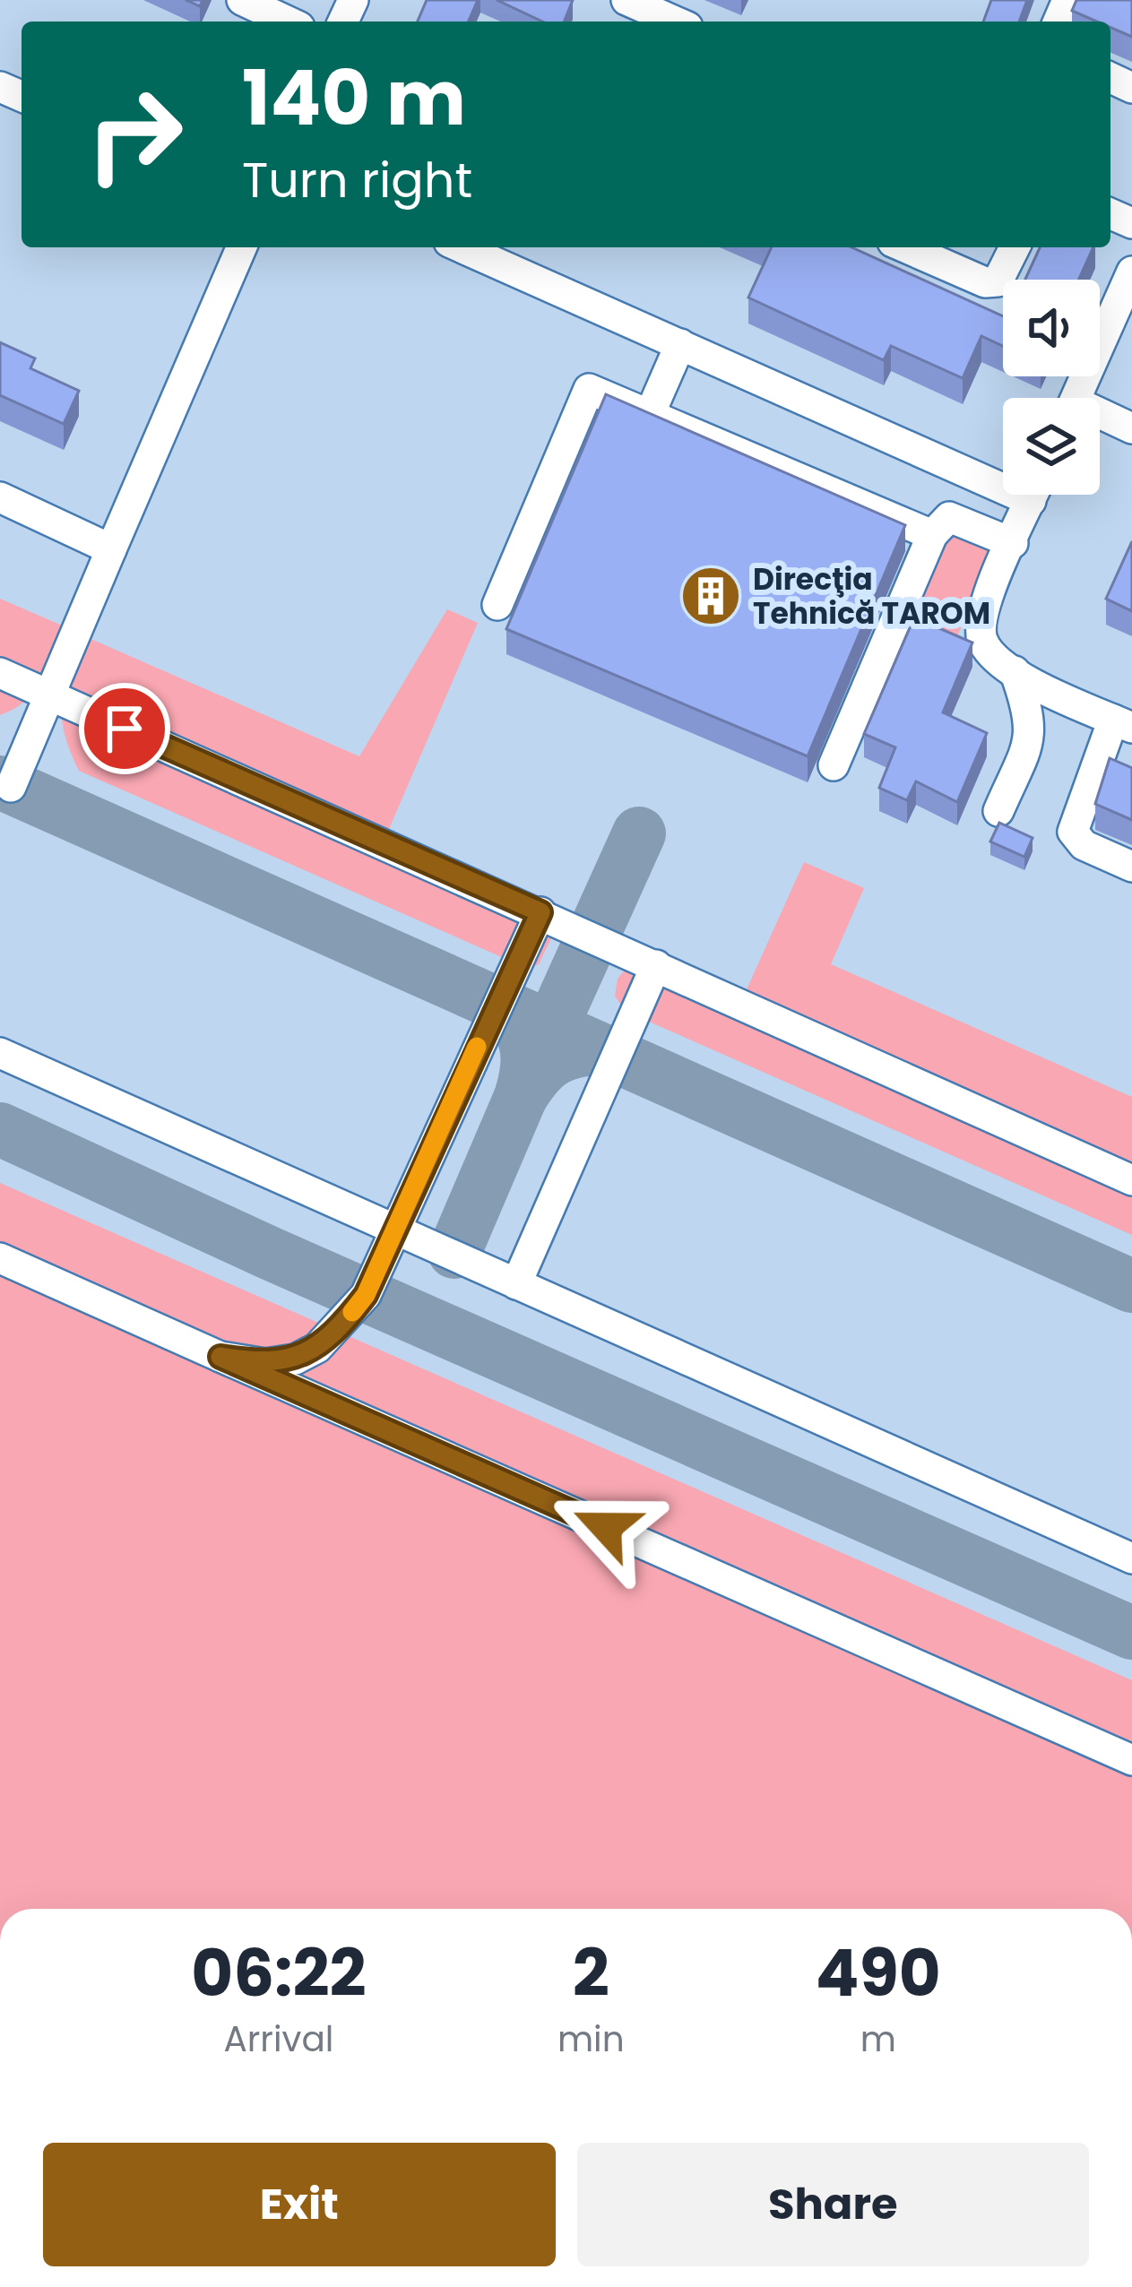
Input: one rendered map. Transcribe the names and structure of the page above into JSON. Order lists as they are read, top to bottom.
{
  "places": {
    "building": ["Direcţia Tehnică TAROM"]
  },
  "page": {
    "turn": ["140 m", "Turn right"],
    "eta": [
      "06:22",
      "Arrival",
      "2",
      "min",
      "490",
      "m"
    ],
    "buttons": ["Exit", "Share"]
  }
}
